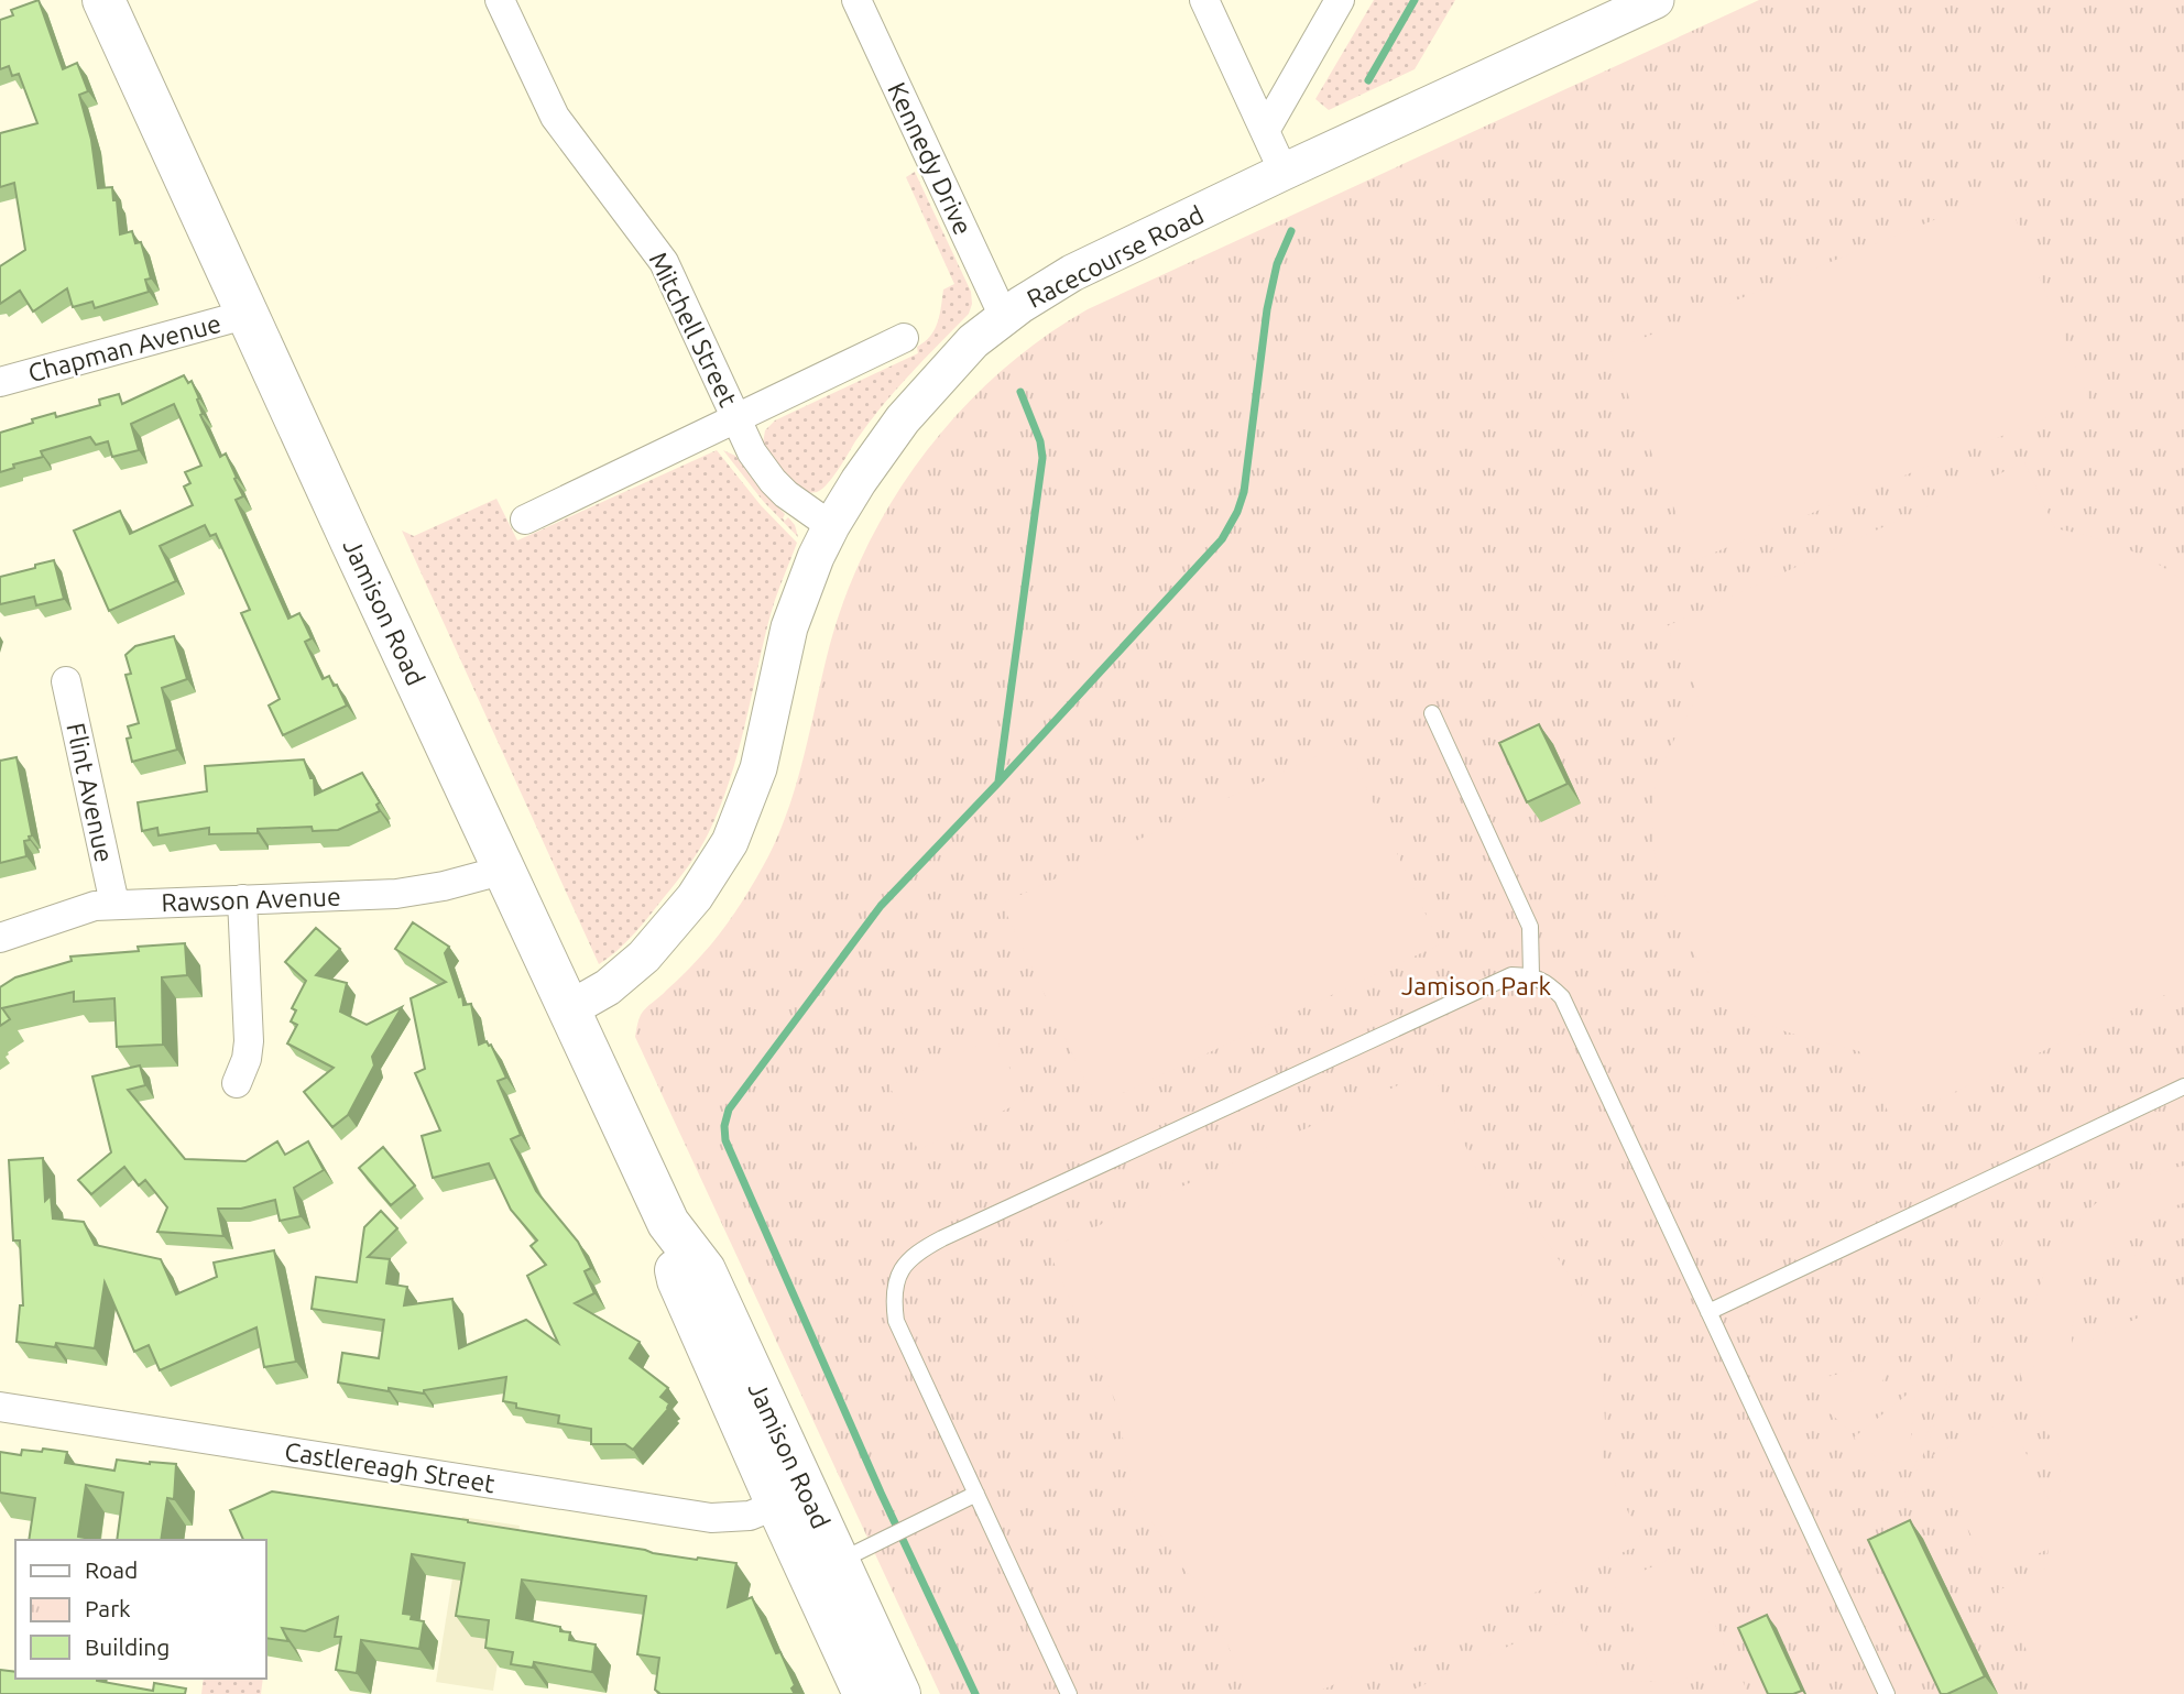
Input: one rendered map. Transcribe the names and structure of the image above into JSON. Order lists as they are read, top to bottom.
{
  "streets": {
    "main road": ["Jamison Road"],
    "street": [
      "Kennedy Drive",
      "Racecourse Road",
      "Mitchell Street",
      "Chapman Avenue",
      "Flint Avenue",
      "Rawson Avenue",
      "Castlereagh Street"
    ]
  },
  "crossings": [
    ["Kennedy Drive", "Racecourse Road"],
    ["Racecourse Road", "Mitchell Street"],
    ["Racecourse Road", "Jamison Road"],
    ["Chapman Avenue", "Jamison Road"],
    ["Jamison Road", "Rawson Avenue"],
    ["Jamison Road", "Castlereagh Street"],
    ["Flint Avenue", "Rawson Avenue"]
  ],
  "parks": ["Jamison Park"],
  "legend": ["Road", "Park", "Building"]
}
